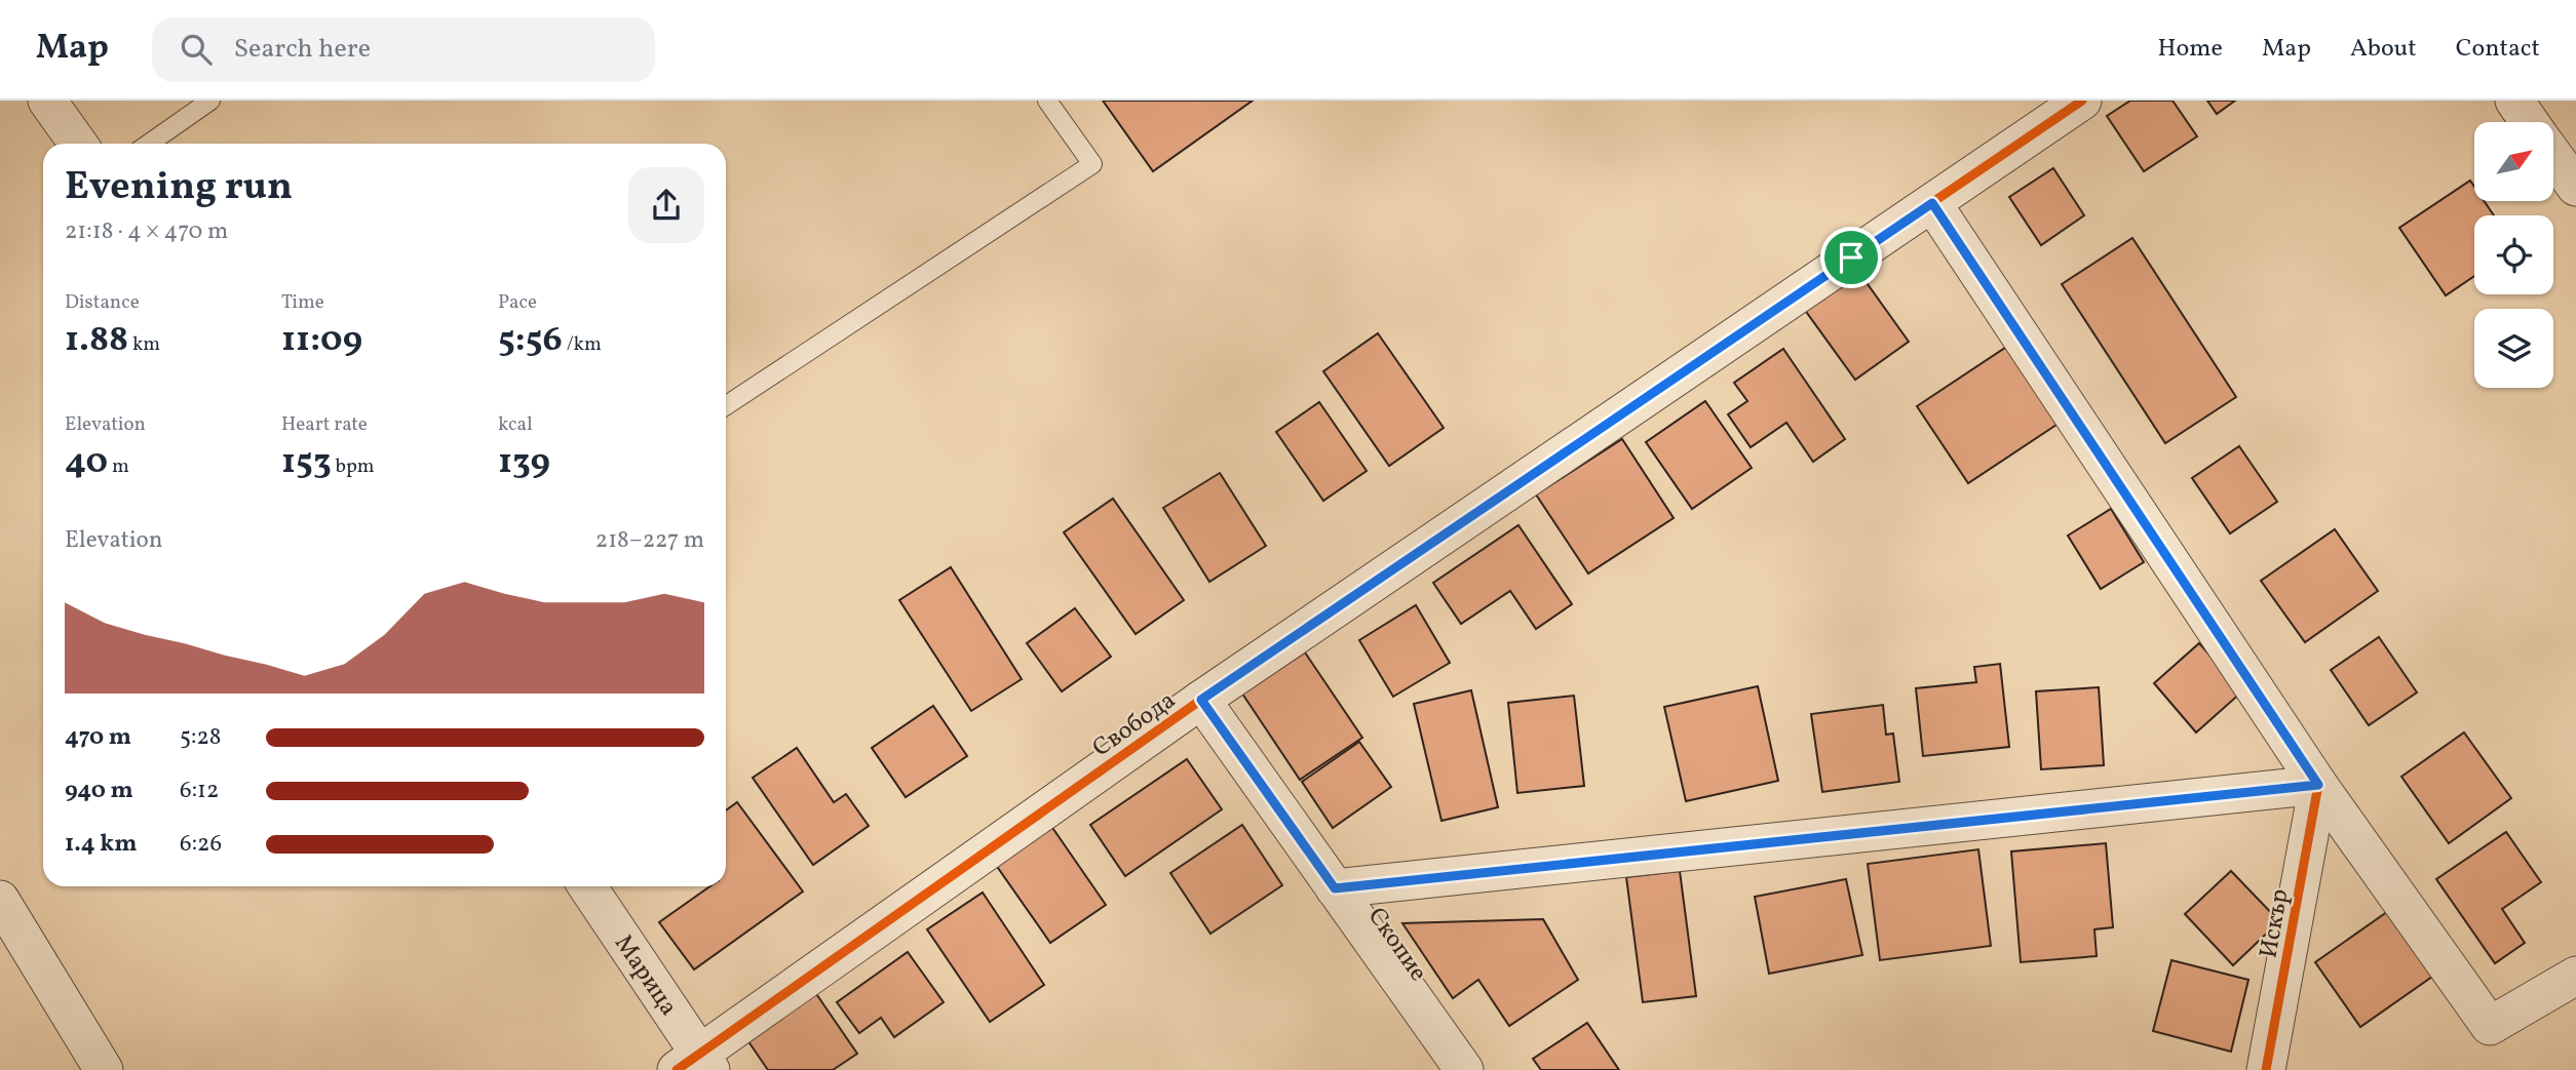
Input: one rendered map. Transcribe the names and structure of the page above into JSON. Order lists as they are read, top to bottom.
{
  "streets": {
    "street": [
      "Свобода",
      "Искър",
      "Скопие",
      "Марица"
    ]
  },
  "crossings": [
    ["Свобода", "Скопие"],
    ["Свобода", "Марица"]
  ],
  "north": "top right",
  "page": {
    "header": "Map",
    "search": "Search here",
    "nav": [
      "Home",
      "Map",
      "About",
      "Contact"
    ],
    "heading": ["Evening run", "21:18 · 4 × 470 m"],
    "stats": [
      ["Distance", "1.88 km"],
      ["Time", "11:09"],
      ["Pace", "5:56 /km"],
      ["Elevation", "40 m"],
      ["Heart rate", "153 bpm"],
      ["kcal", "139"]
    ],
    "chart": ["Elevation", "218–227 m"],
    "list": [
      {
        "name": "470 m",
        "note": "5:28"
      },
      {
        "name": "940 m",
        "note": "6:12"
      },
      {
        "name": "1.4 km",
        "note": "6:26"
      }
    ]
  }
}
